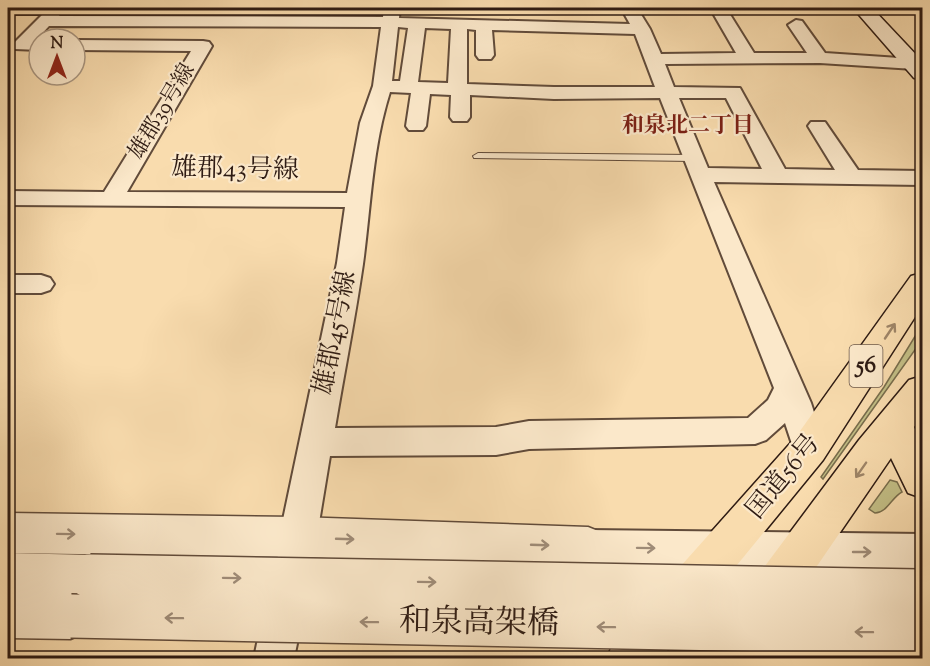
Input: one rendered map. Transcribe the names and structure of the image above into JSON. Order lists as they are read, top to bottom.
{
  "streets": {
    "highway": ["56", "国道56号"],
    "street": [
      "雄郡39号線",
      "雄郡43号線",
      "雄郡45号線",
      "和泉高架橋"
    ]
  },
  "crossings": [
    ["雄郡39号線", "雄郡43号線"],
    ["雄郡43号線", "雄郡45号線"]
  ],
  "districts": ["和泉北二丁目"],
  "north": "top"
}
